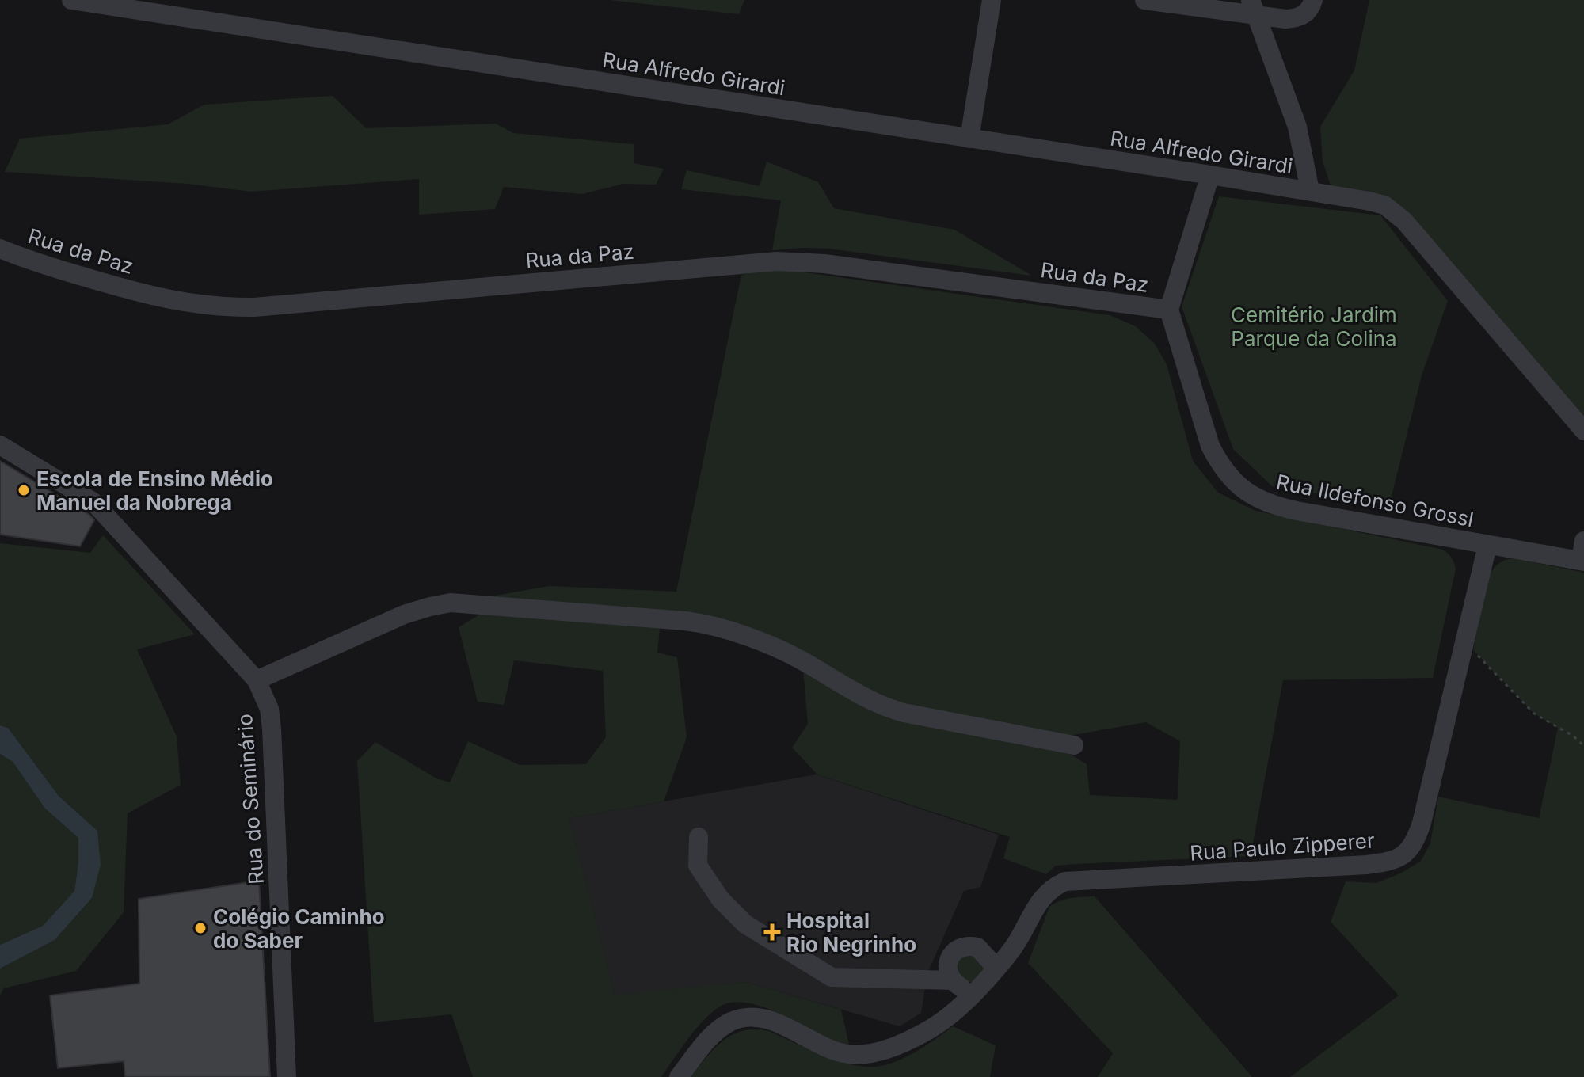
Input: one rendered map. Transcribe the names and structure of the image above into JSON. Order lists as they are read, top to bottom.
{
  "streets": {
    "street": [
      "Rua Alfredo Girardi",
      "Rua da Paz",
      "Rua Ildefonso Grossl",
      "Rua do Seminário",
      "Rua Paulo Zipperer"
    ]
  },
  "crossings": [
    ["Rua da Paz", "Rua Ildefonso Grossl"],
    ["Rua Ildefonso Grossl", "Rua Paulo Zipperer"]
  ],
  "parks": ["Cemitério Jardim Parque da Colina"],
  "places": {
    "other": ["Escola de Ensino Médio Manuel da Nobrega", "Colégio Caminho do Saber"],
    "health": ["Hospital Rio Negrinho"]
  }
}
